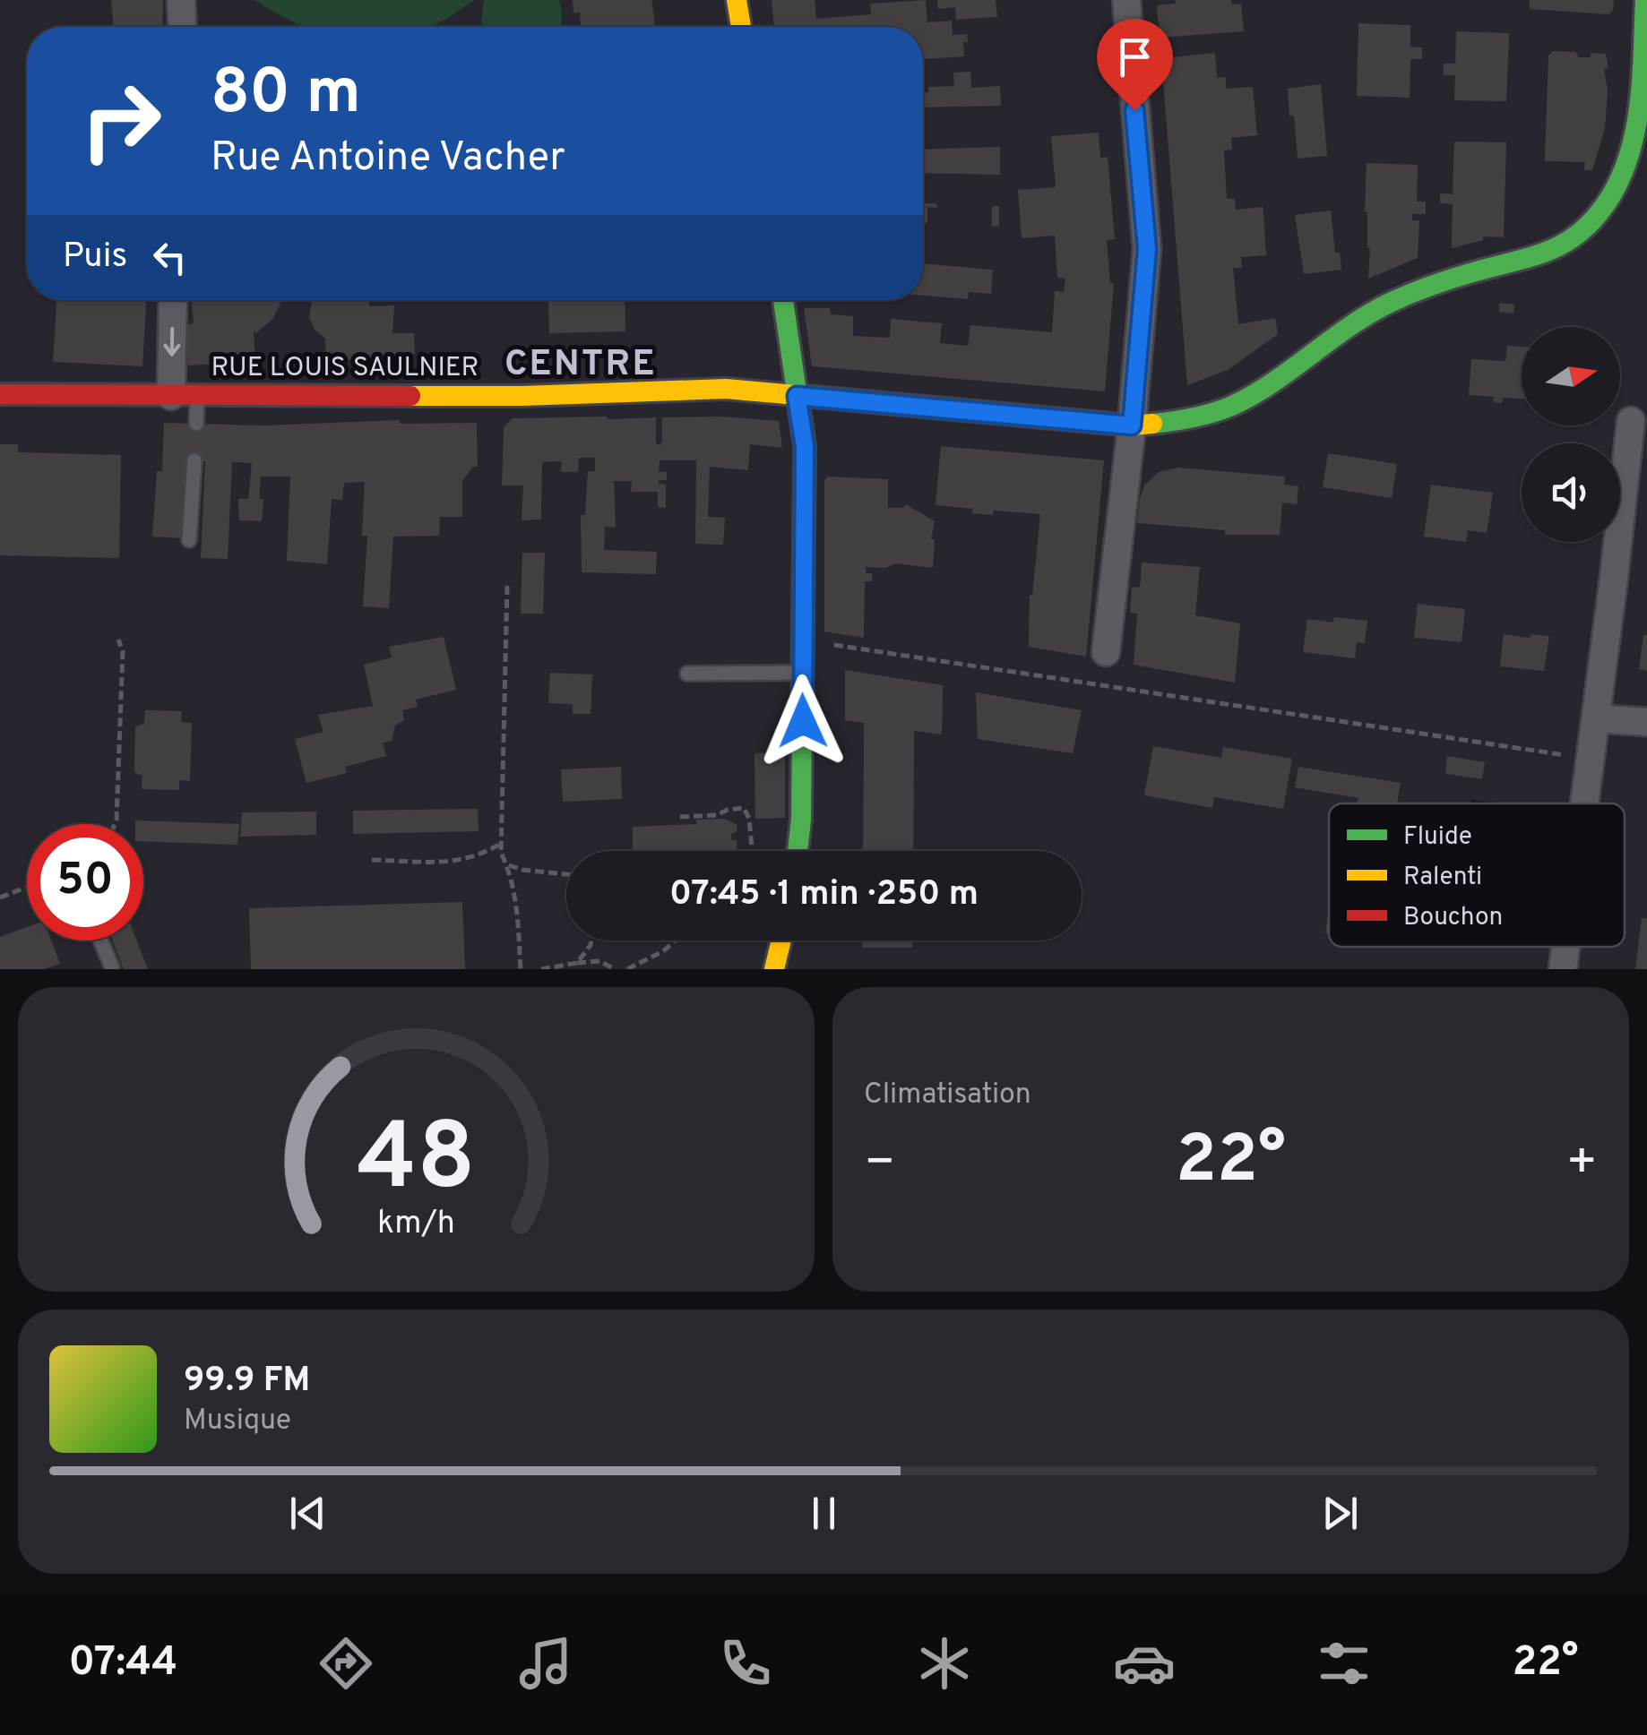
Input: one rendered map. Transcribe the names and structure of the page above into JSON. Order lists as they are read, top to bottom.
{
  "streets": {
    "street": ["RUE LOUIS SAULNIER"]
  },
  "districts": ["CENTRE"],
  "legend": ["Fluide", "Ralenti", "Bouchon"],
  "north": "right",
  "page": {
    "turn": ["80 m", "Rue Antoine Vacher"],
    "then": "Puis",
    "limit": "50",
    "trip": "07:45 · 1 min · 250 m",
    "tile": "Climatisation",
    "heat": ["−", "22°", "+"],
    "song": ["99.9 FM", "Musique"],
    "tabs": ["07:44", "22°"],
    "gauge": ["48", "km/h"]
  }
}
